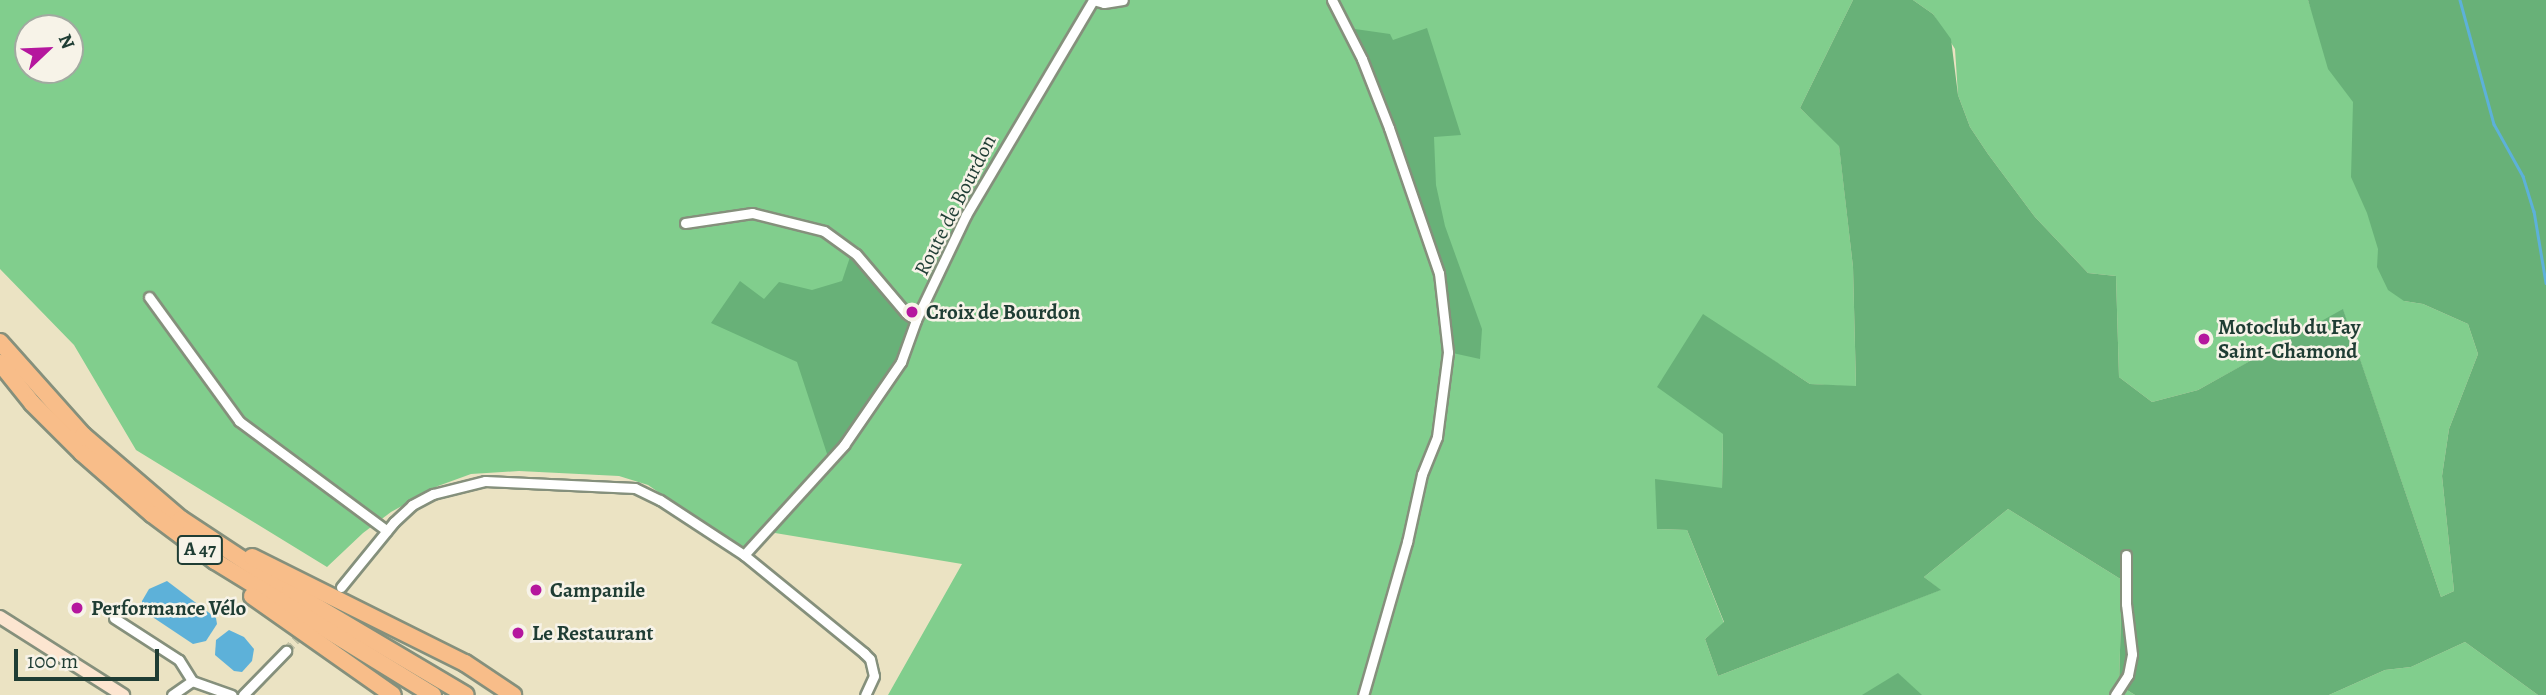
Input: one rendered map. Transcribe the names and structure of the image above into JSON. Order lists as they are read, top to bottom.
{
  "streets": {
    "highway": ["A 47"],
    "street": ["Route de Bourdon"]
  },
  "places": [
    "Croix de Bourdon",
    "Motoclub du Fay Saint-Chamond",
    "Campanile",
    "Performance Vélo",
    "Le Restaurant"
  ],
  "scale_bar": "100 m",
  "north": "top right"
}
